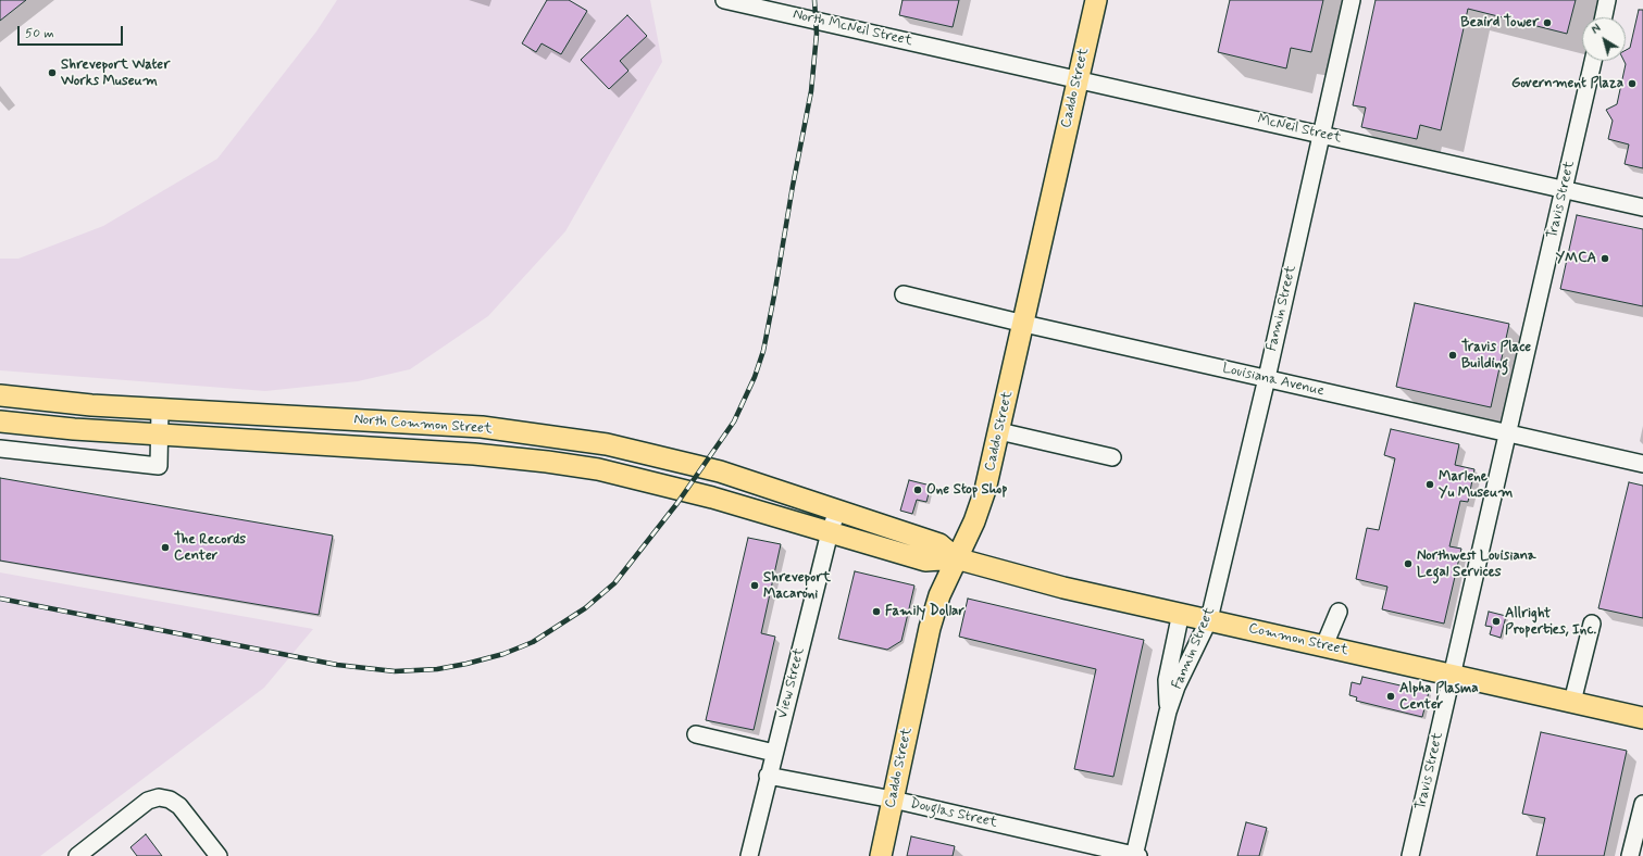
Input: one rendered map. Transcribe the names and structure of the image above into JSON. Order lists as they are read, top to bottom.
{
  "streets": {
    "main road": ["Caddo Street", "North Common Street", "Common Street"],
    "street": [
      "North McNeil Street",
      "McNeil Street",
      "Travis Street",
      "Fannin Street",
      "Louisiana Avenue",
      "View Street",
      "Douglas Street"
    ]
  },
  "crossings": [
    ["North McNeil Street", "McNeil Street"],
    ["Caddo Street", "McNeil Street"],
    ["Caddo Street", "Louisiana Avenue"],
    ["Caddo Street", "Common Street"],
    ["Caddo Street", "Douglas Street"],
    ["McNeil Street", "Travis Street"],
    ["McNeil Street", "Fannin Street"],
    ["Travis Street", "Louisiana Avenue"],
    ["Travis Street", "Common Street"],
    ["Fannin Street", "Louisiana Avenue"],
    ["Fannin Street", "Common Street"],
    ["Fannin Street", "Douglas Street"],
    ["North Common Street", "Common Street"],
    ["North Common Street", "View Street"],
    ["Common Street", "View Street"],
    ["View Street", "Douglas Street"]
  ],
  "places": [
    "Beaird Tower",
    "Shreveport Water Works Museum",
    "Government Plaza",
    "YMCA",
    "Travis Place Building",
    "Marlene Yu Museum",
    "One Stop Shop",
    "The Records Center",
    "Northwest Louisiana Legal Services",
    "Shreveport Macaroni",
    "Family Dollar",
    "Allright Properties, Inc.",
    "Alpha Plasma Center"
  ],
  "scale_bar": "50 m",
  "north": "top left"
}
